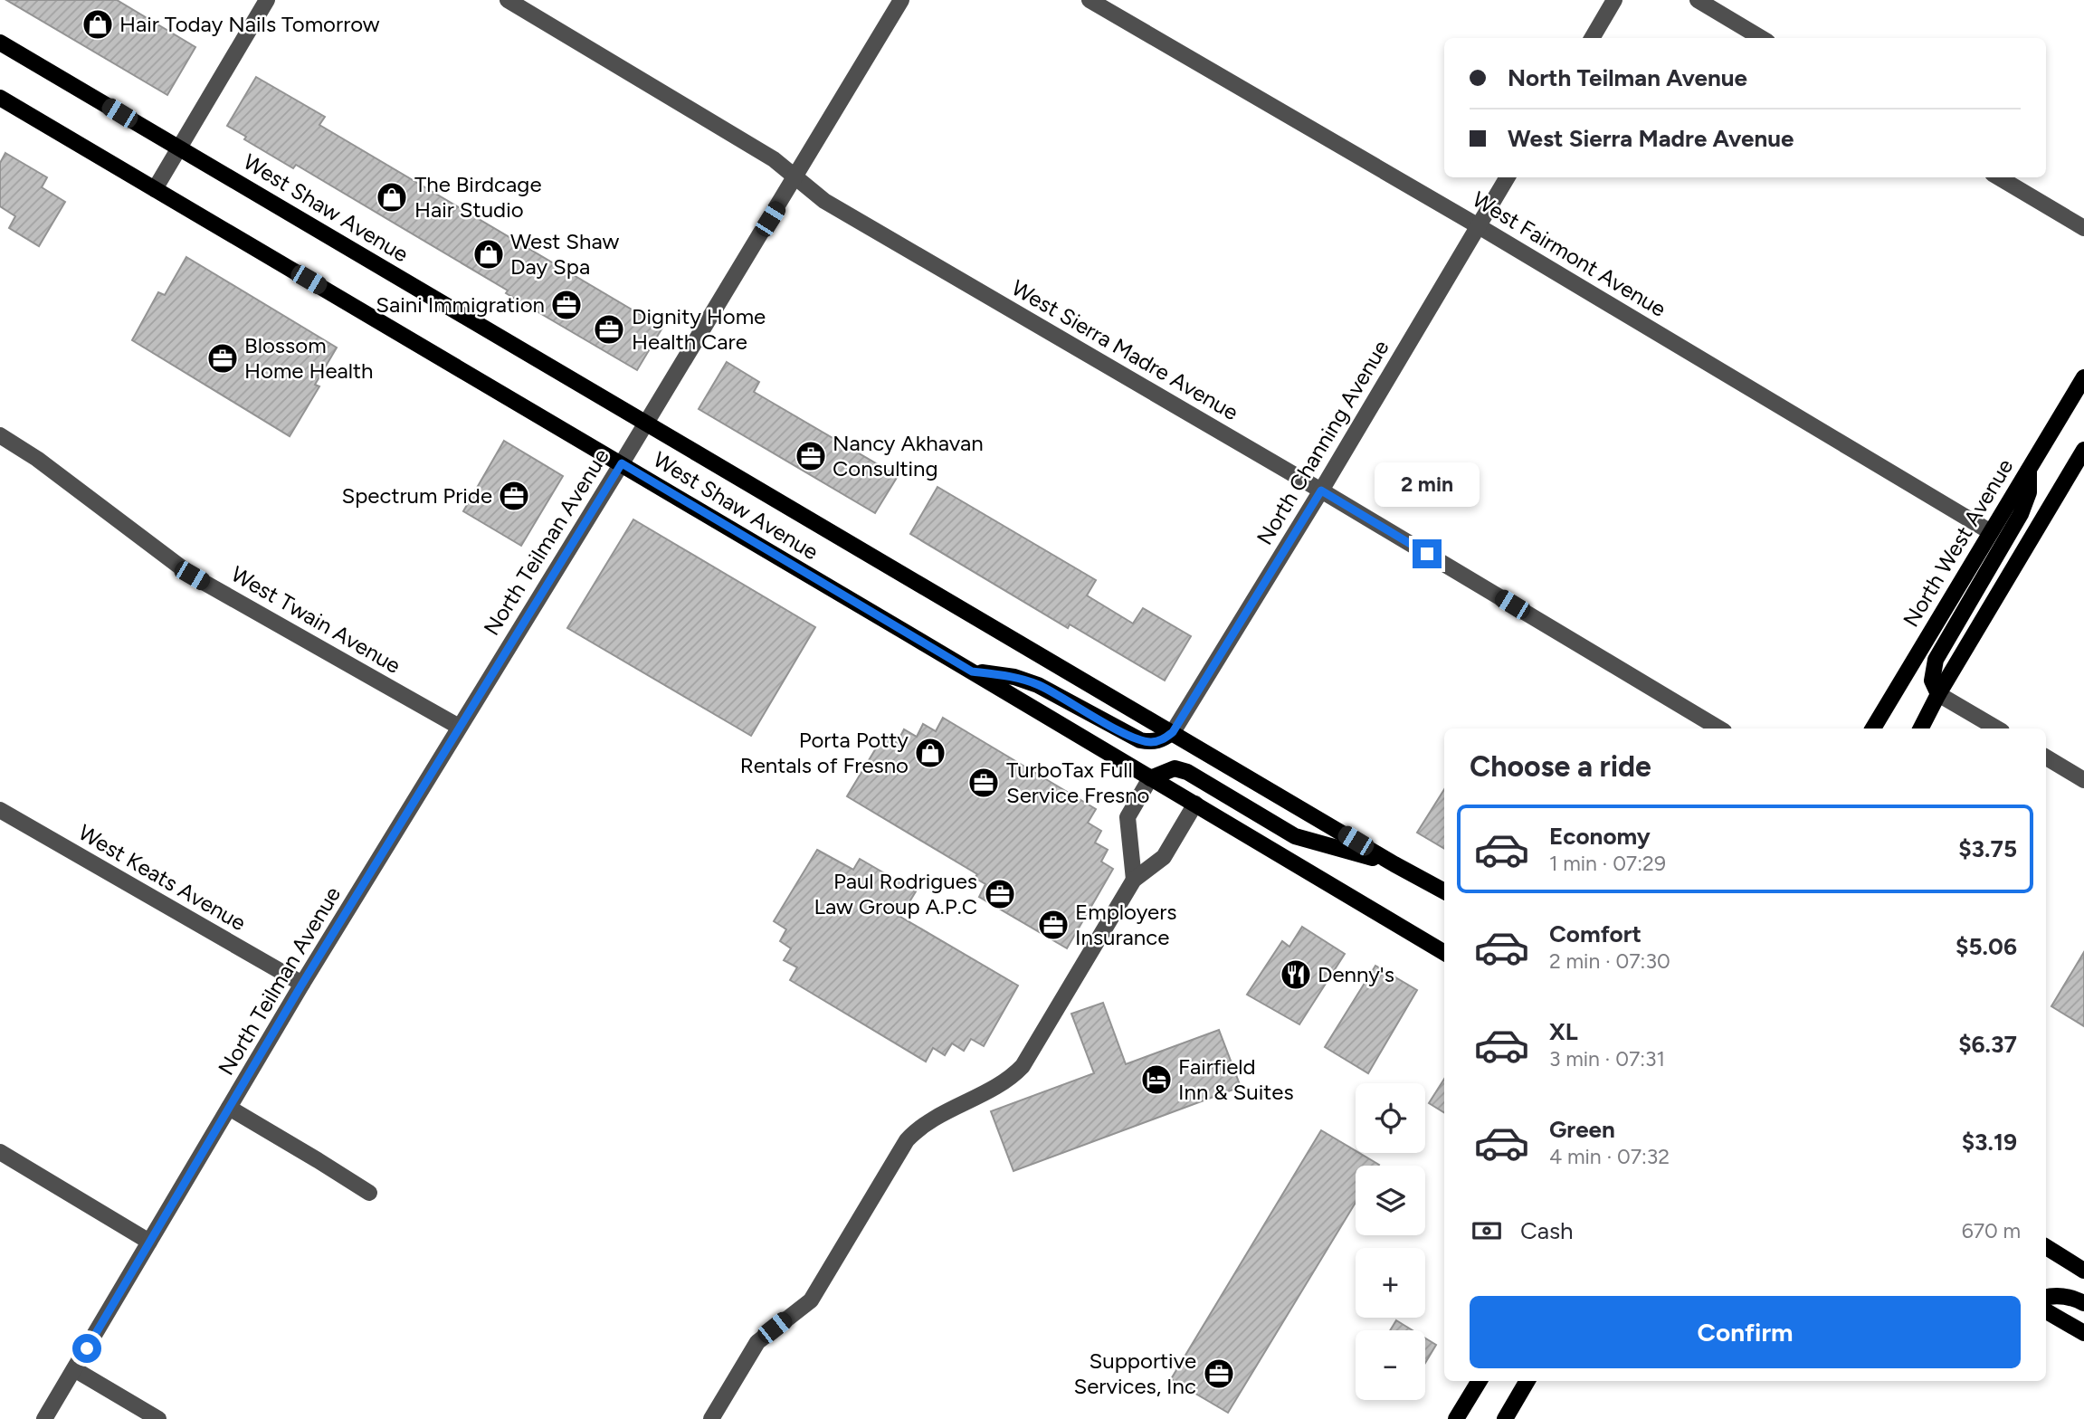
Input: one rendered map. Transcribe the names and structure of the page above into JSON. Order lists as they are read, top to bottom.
{
  "streets": {
    "main road": ["West Shaw Avenue", "North West Avenue"],
    "street": [
      "West Fairmont Avenue",
      "West Sierra Madre Avenue",
      "North Channing Avenue",
      "North Teilman Avenue",
      "West Twain Avenue",
      "West Keats Avenue"
    ]
  },
  "crossings": [
    ["West Shaw Avenue", "North Channing Avenue"],
    ["West Shaw Avenue", "North Teilman Avenue"],
    ["West Fairmont Avenue", "North Channing Avenue"],
    ["West Fairmont Avenue", "North West Avenue"],
    ["West Sierra Madre Avenue", "North Channing Avenue"],
    ["West Sierra Madre Avenue", "North Teilman Avenue"],
    ["North Teilman Avenue", "West Twain Avenue"],
    ["North Teilman Avenue", "West Keats Avenue"]
  ],
  "places": {
    "shop": [
      "Hair Today Nails Tomorrow",
      "The Birdcage Hair Studio",
      "West Shaw Day Spa",
      "Porta Potty Rentals of Fresno"
    ],
    "office": [
      "Saini Immigration",
      "Dignity Home Health Care",
      "Blossom Home Health",
      "Nancy Akhavan Consulting",
      "Spectrum Pride",
      "TurboTax Full Service Fresno",
      "Paul Rodrigues Law Group A.P.C",
      "Employers Insurance",
      "Supportive Services, Inc"
    ],
    "restaurant": ["Denny's"],
    "hotel": ["Fairfield Inn & Suites"]
  },
  "page": {
    "banner": ["North Teilman Avenue", "West Sierra Madre Avenue"],
    "bubble": "2 min",
    "heading": "Choose a ride",
    "list": [
      {
        "name": "Economy",
        "note": "1 min · 07:29",
        "value": "$3.75"
      },
      {
        "name": "Comfort",
        "note": "2 min · 07:30",
        "value": "$5.06"
      },
      {
        "name": "XL",
        "note": "3 min · 07:31",
        "value": "$6.37"
      },
      {
        "name": "Green",
        "note": "4 min · 07:32",
        "value": "$3.19"
      }
    ],
    "map_buttons": ["+", "−"],
    "pay": ["Cash", "670 m"],
    "buttons": "Confirm"
  }
}
